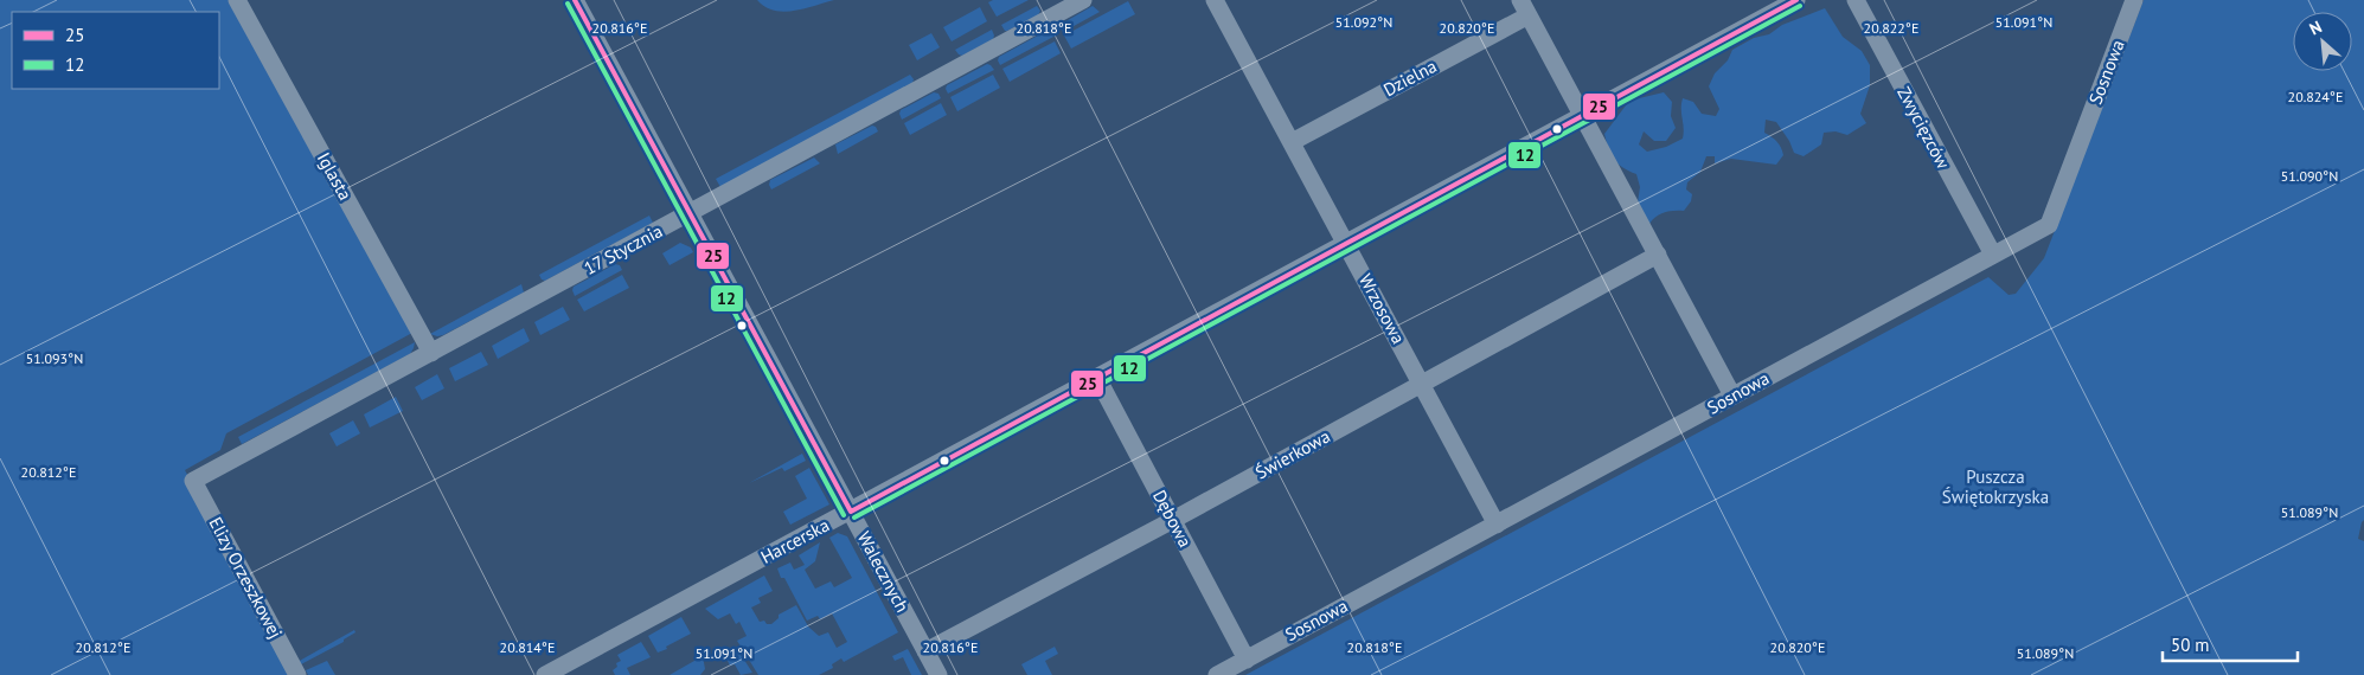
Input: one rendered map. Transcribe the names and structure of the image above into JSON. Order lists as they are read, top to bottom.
{
  "streets": {
    "street": [
      "Sosnowa",
      "Dzielna",
      "Zwycięzców",
      "Iglasta",
      "17 Stycznia",
      "Wrzosowa",
      "Świerkowa",
      "Dębowa",
      "Harcerska",
      "Walecznych",
      "Elizy Orzeszkowej"
    ]
  },
  "crossings": [
    ["Sosnowa", "Zwycięzców"],
    ["Sosnowa", "Wrzosowa"],
    ["Sosnowa", "Dębowa"],
    ["Dzielna", "Wrzosowa"],
    ["Iglasta", "17 Stycznia"],
    ["17 Stycznia", "Walecznych"],
    ["17 Stycznia", "Elizy Orzeszkowej"],
    ["Wrzosowa", "Świerkowa"],
    ["Wrzosowa", "Harcerska"],
    ["Świerkowa", "Dębowa"],
    ["Świerkowa", "Walecznych"],
    ["Dębowa", "Harcerska"],
    ["Harcerska", "Walecznych"]
  ],
  "parks": ["Puszcza Świętokrzyska"],
  "lines": ["transit line 25", "transit line 12"],
  "legend": ["25", "12"],
  "scale_bar": "50 m",
  "north": "top left",
  "coordinates": [
    "51.091°N",
    "51.092°N",
    "20.816°E",
    "20.818°E",
    "20.820°E",
    "20.822°E",
    "20.824°E",
    "51.090°N",
    "51.093°N",
    "20.812°E",
    "51.089°N",
    "20.814°E"
  ]
}
